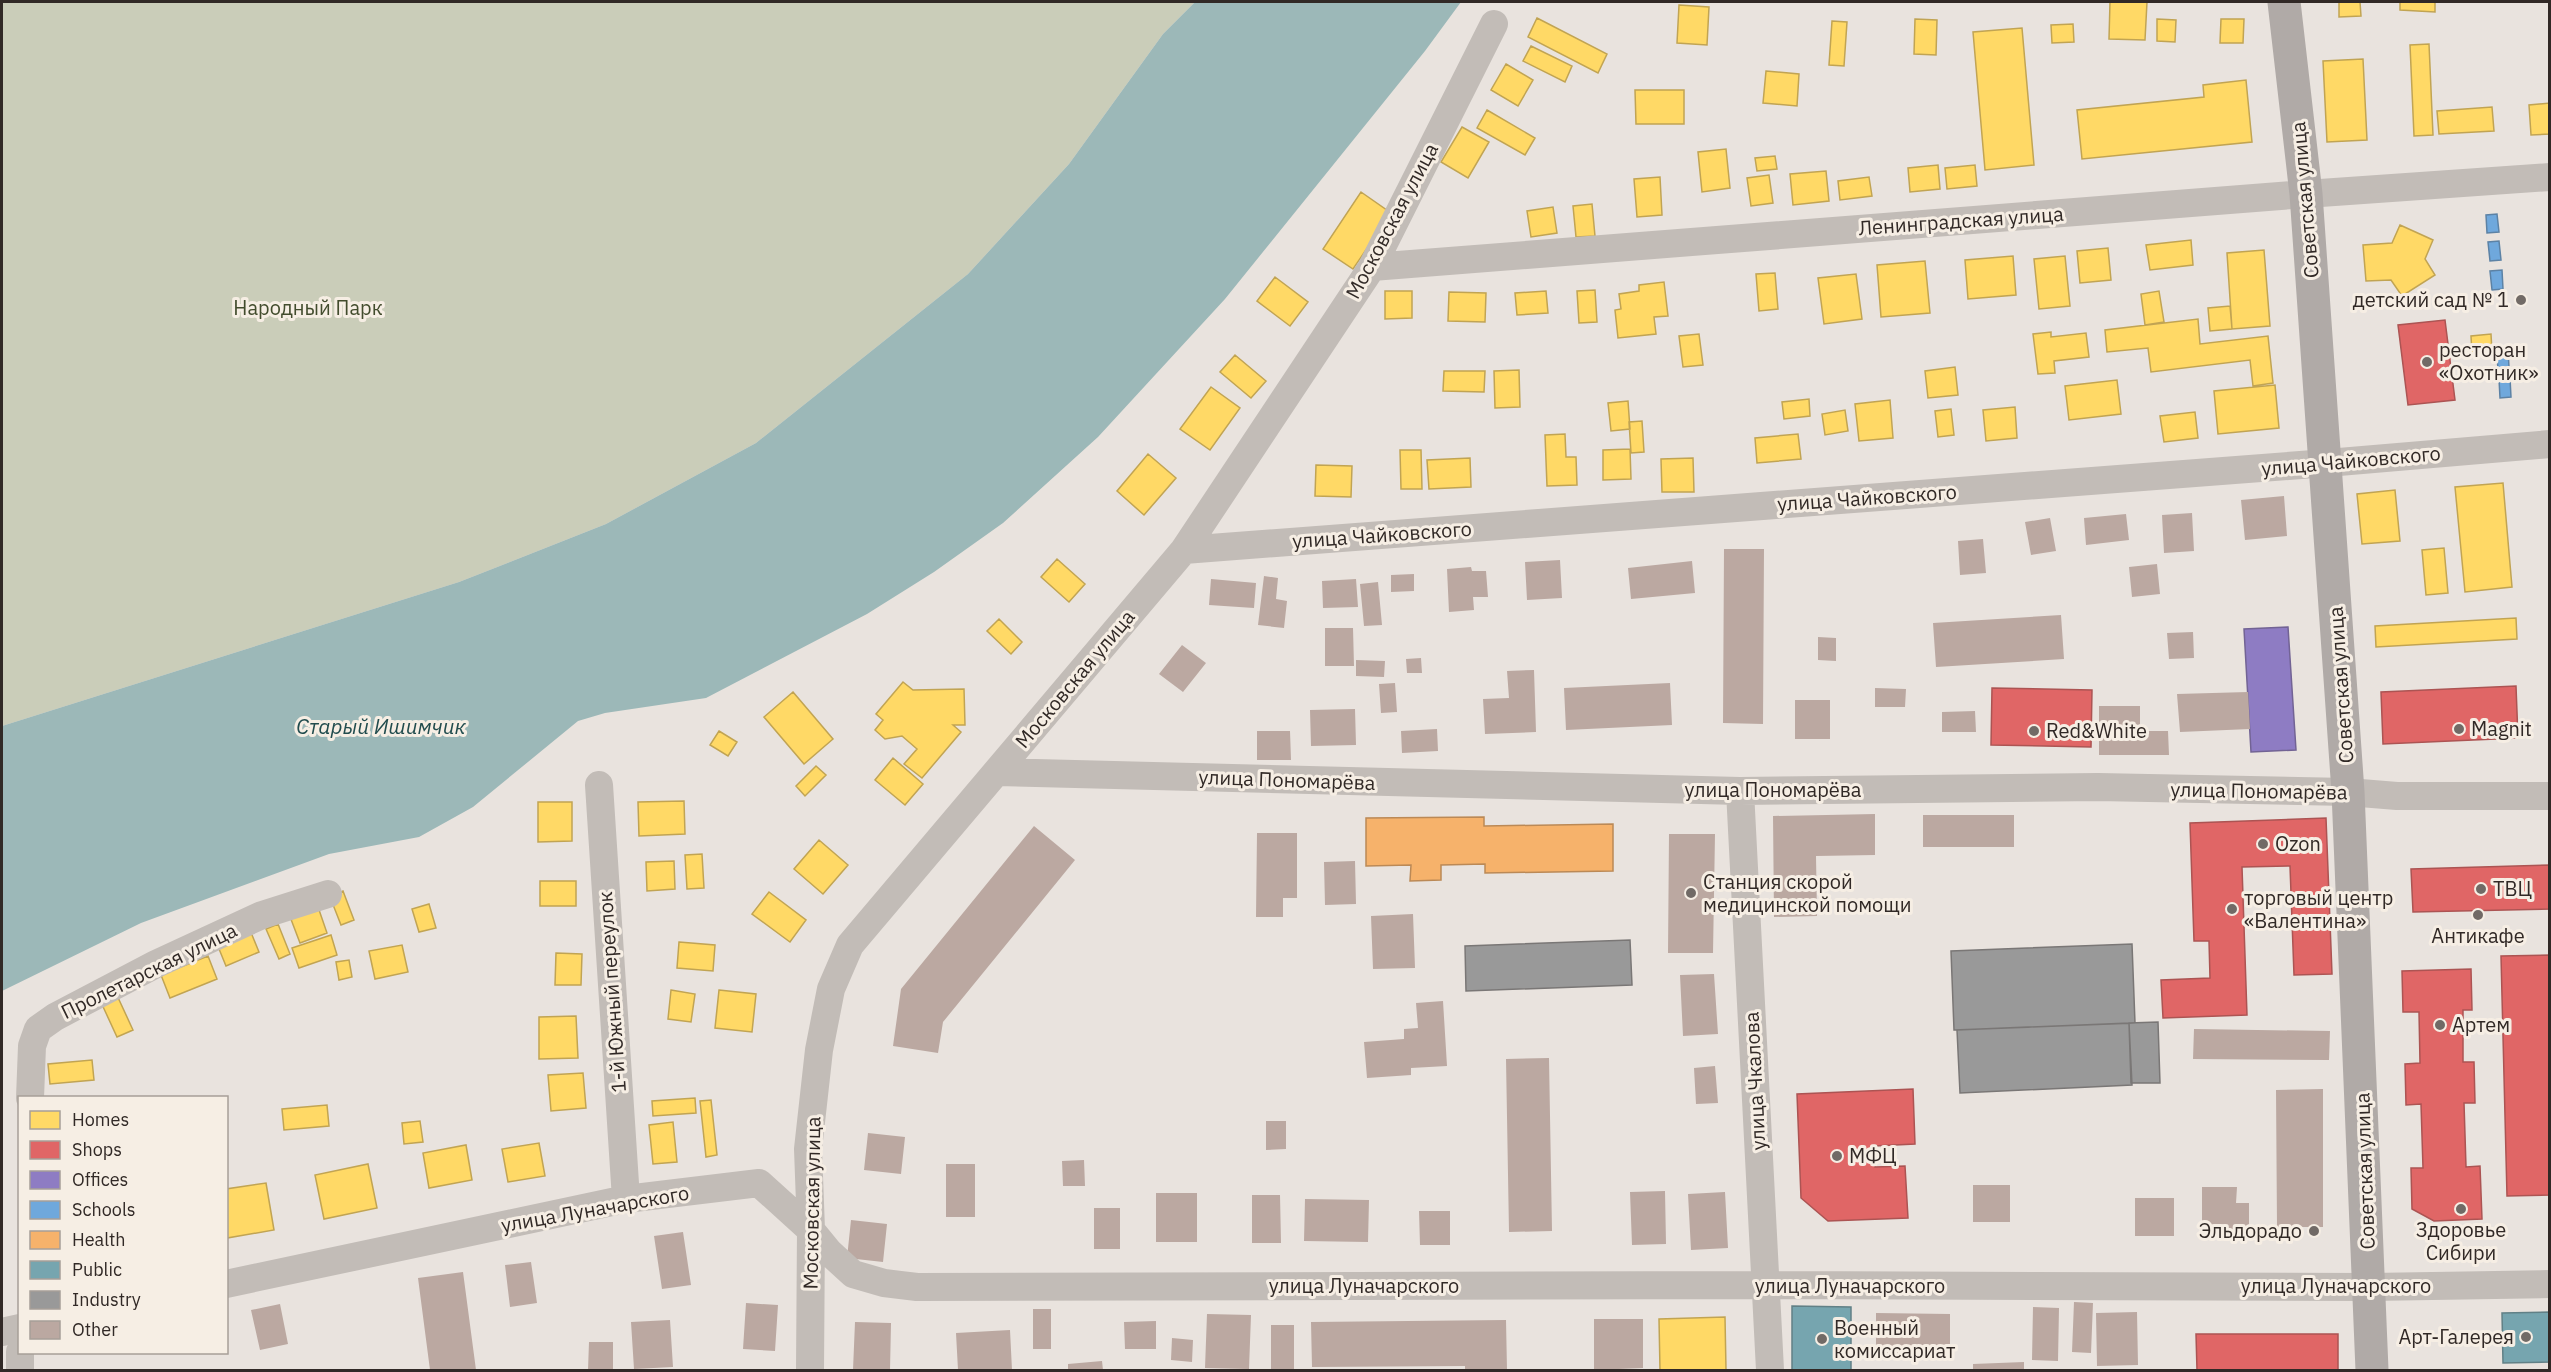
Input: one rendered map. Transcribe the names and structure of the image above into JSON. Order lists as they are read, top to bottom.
{
  "streets": {
    "main road": ["Советская улица"],
    "street": [
      "Московская улица",
      "Ленинградская улица",
      "улица Чайковского",
      "улица Пономарёва",
      "Пролетарская улица",
      "1-й Южный переулок",
      "улица Чкалова",
      "улица Луначарского"
    ]
  },
  "crossings": [
    ["Советская улица", "Ленинградская улица"],
    ["Советская улица", "улица Чайковского"],
    ["Советская улица", "улица Пономарёва"],
    ["Советская улица", "улица Луначарского"],
    ["Московская улица", "Ленинградская улица"],
    ["Московская улица", "улица Чайковского"],
    ["Московская улица", "улица Пономарёва"],
    ["Московская улица", "улица Луначарского"],
    ["улица Пономарёва", "улица Чкалова"],
    ["1-й Южный переулок", "улица Луначарского"],
    ["улица Чкалова", "улица Луначарского"]
  ],
  "water": ["Старый Ишимчик"],
  "parks": ["Народный Парк"],
  "places": [
    "детский сад № 1",
    "ресторан «Охотник»",
    "Magnit",
    "Red&White",
    "Ozon",
    "ТВЦ",
    "Станция скорой медицинской помощи",
    "торговый центр «Валентина»",
    "Антикафе",
    "Артем",
    "МФЦ",
    "Здоровье Сибири",
    "Эльдорадо",
    "Арт-Галерея",
    "Военный комиссариат"
  ],
  "legend": [
    "Homes",
    "Shops",
    "Offices",
    "Schools",
    "Health",
    "Public",
    "Industry",
    "Other"
  ]
}
